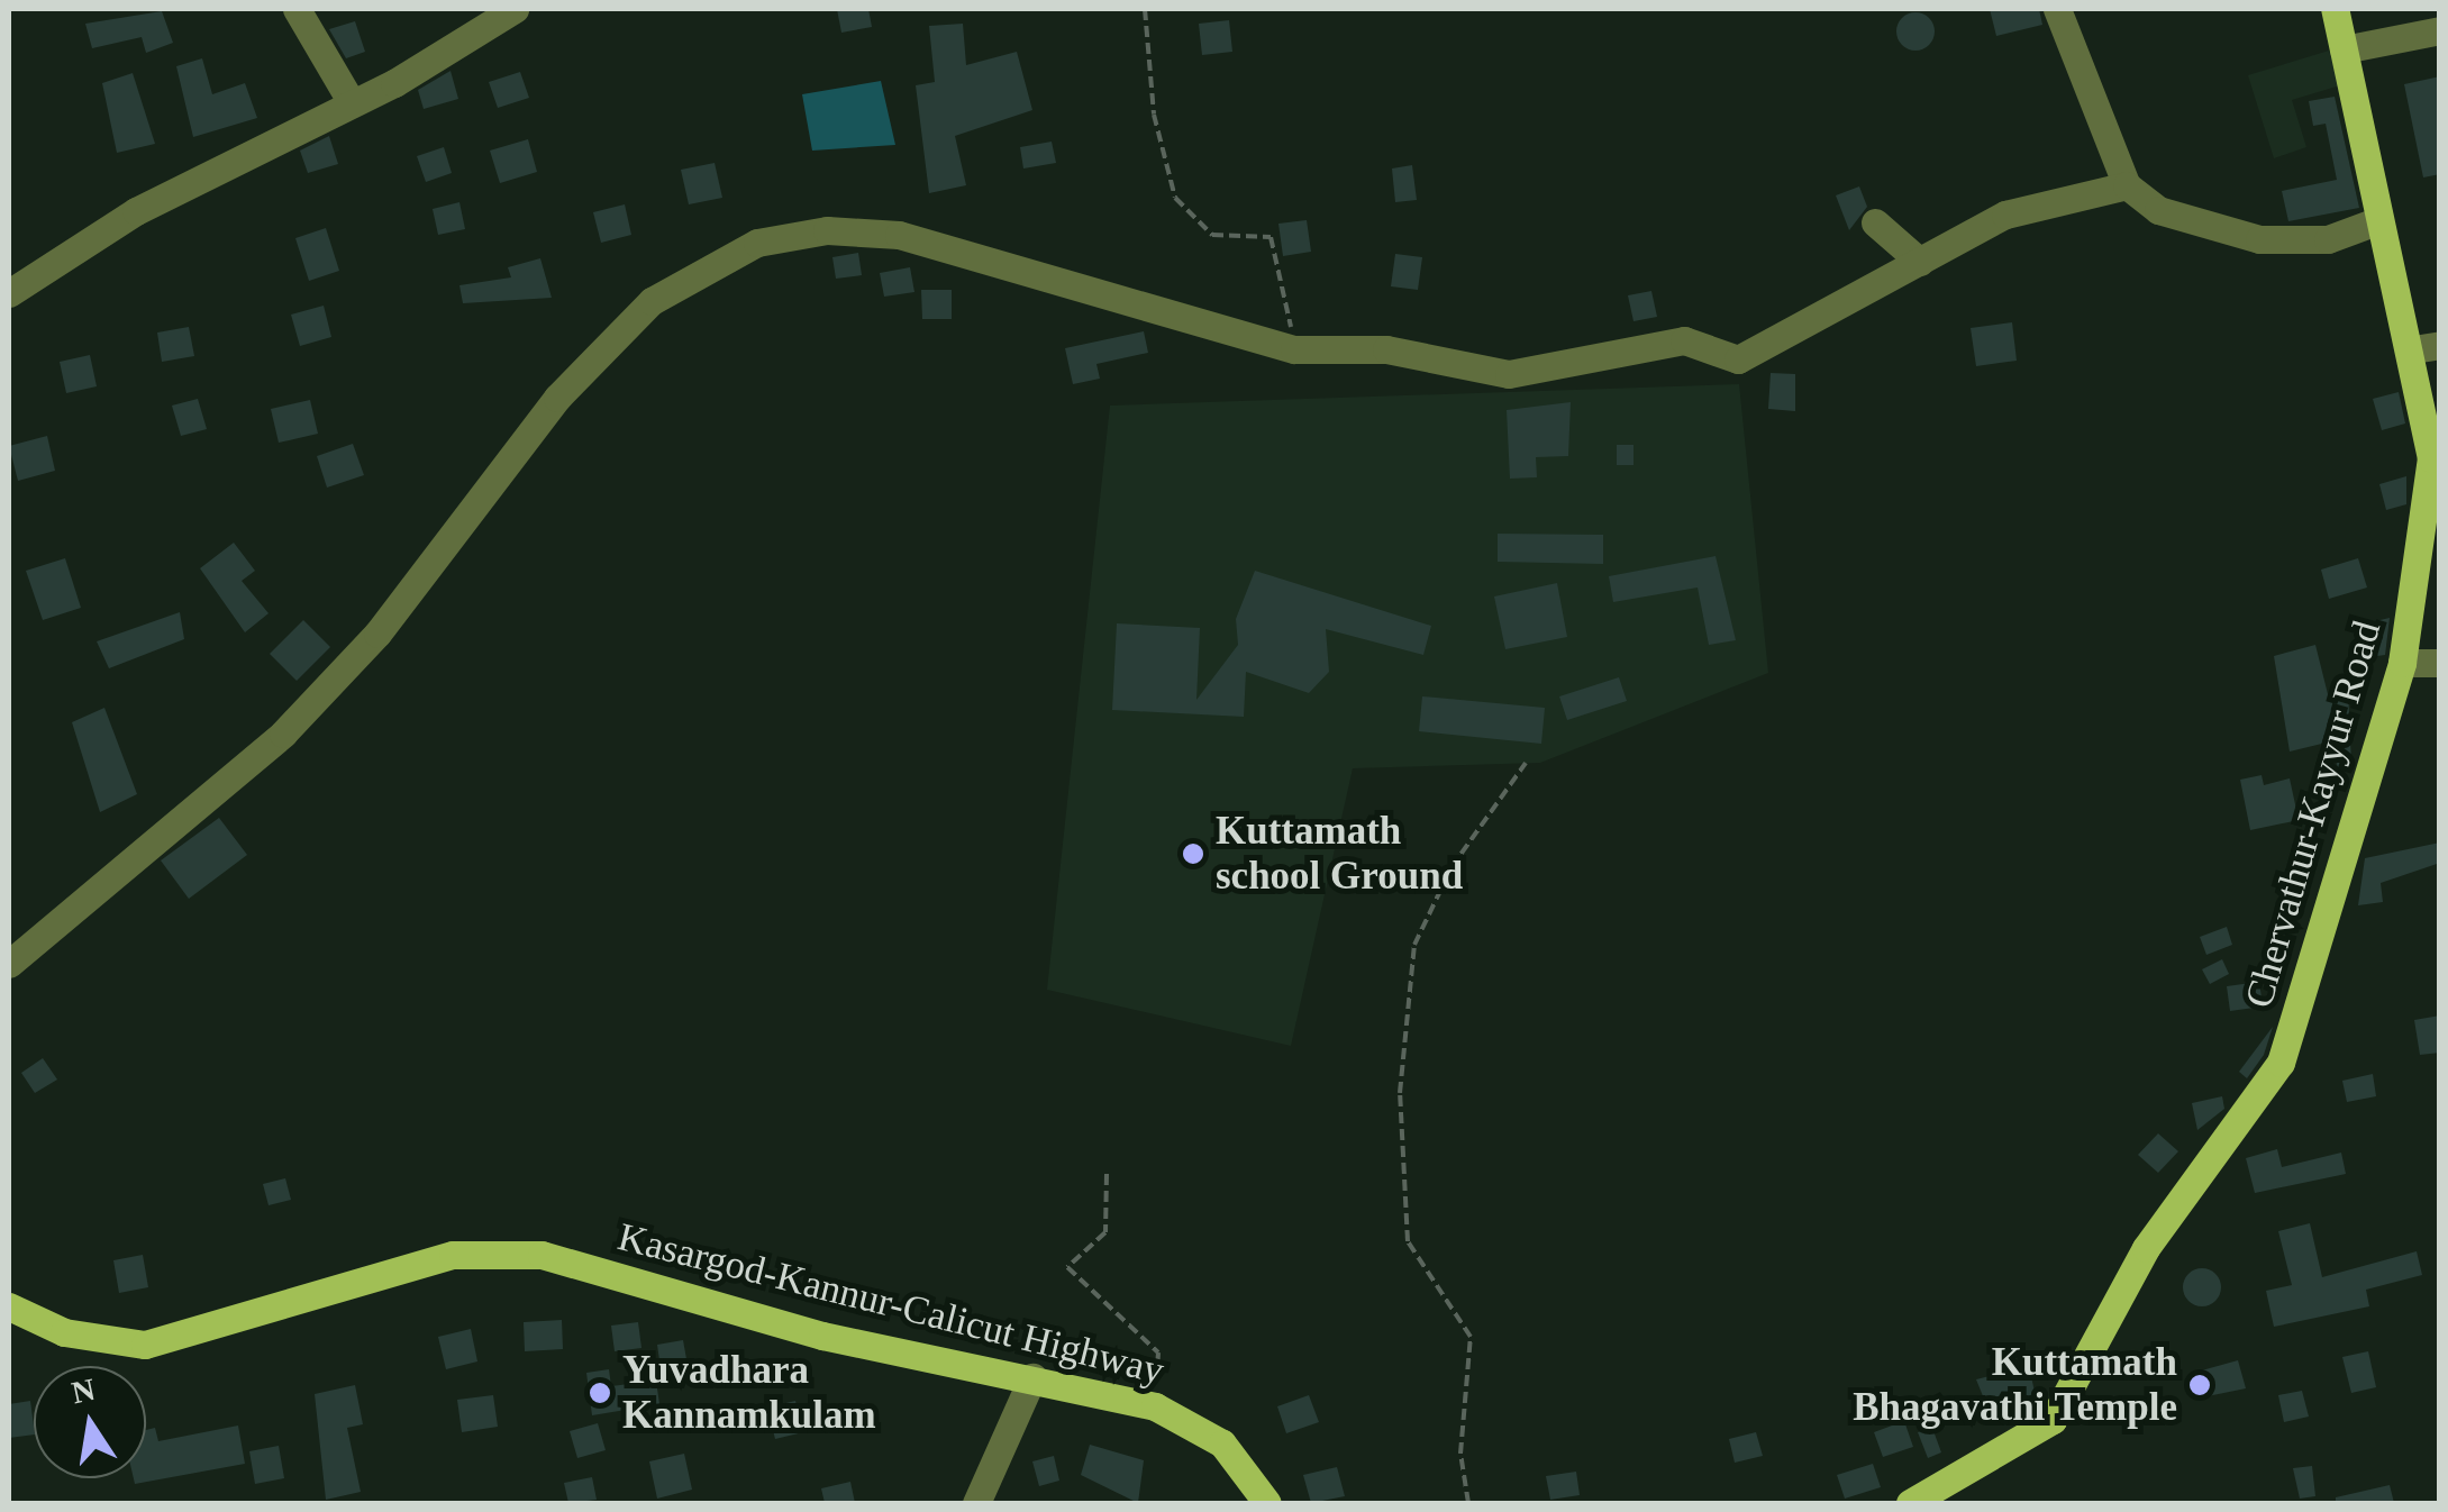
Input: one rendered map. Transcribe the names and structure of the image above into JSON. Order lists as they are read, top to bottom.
{
  "streets": {
    "main road": ["Chervathur-Kayyur Road", "Kasargod-Kannur-Calicut Highway"]
  },
  "places": ["Kuttamath school Ground", "Kuttamath Bhagavathi Temple", "Yuvadhara Kannamkulam"],
  "north": "top"
}
